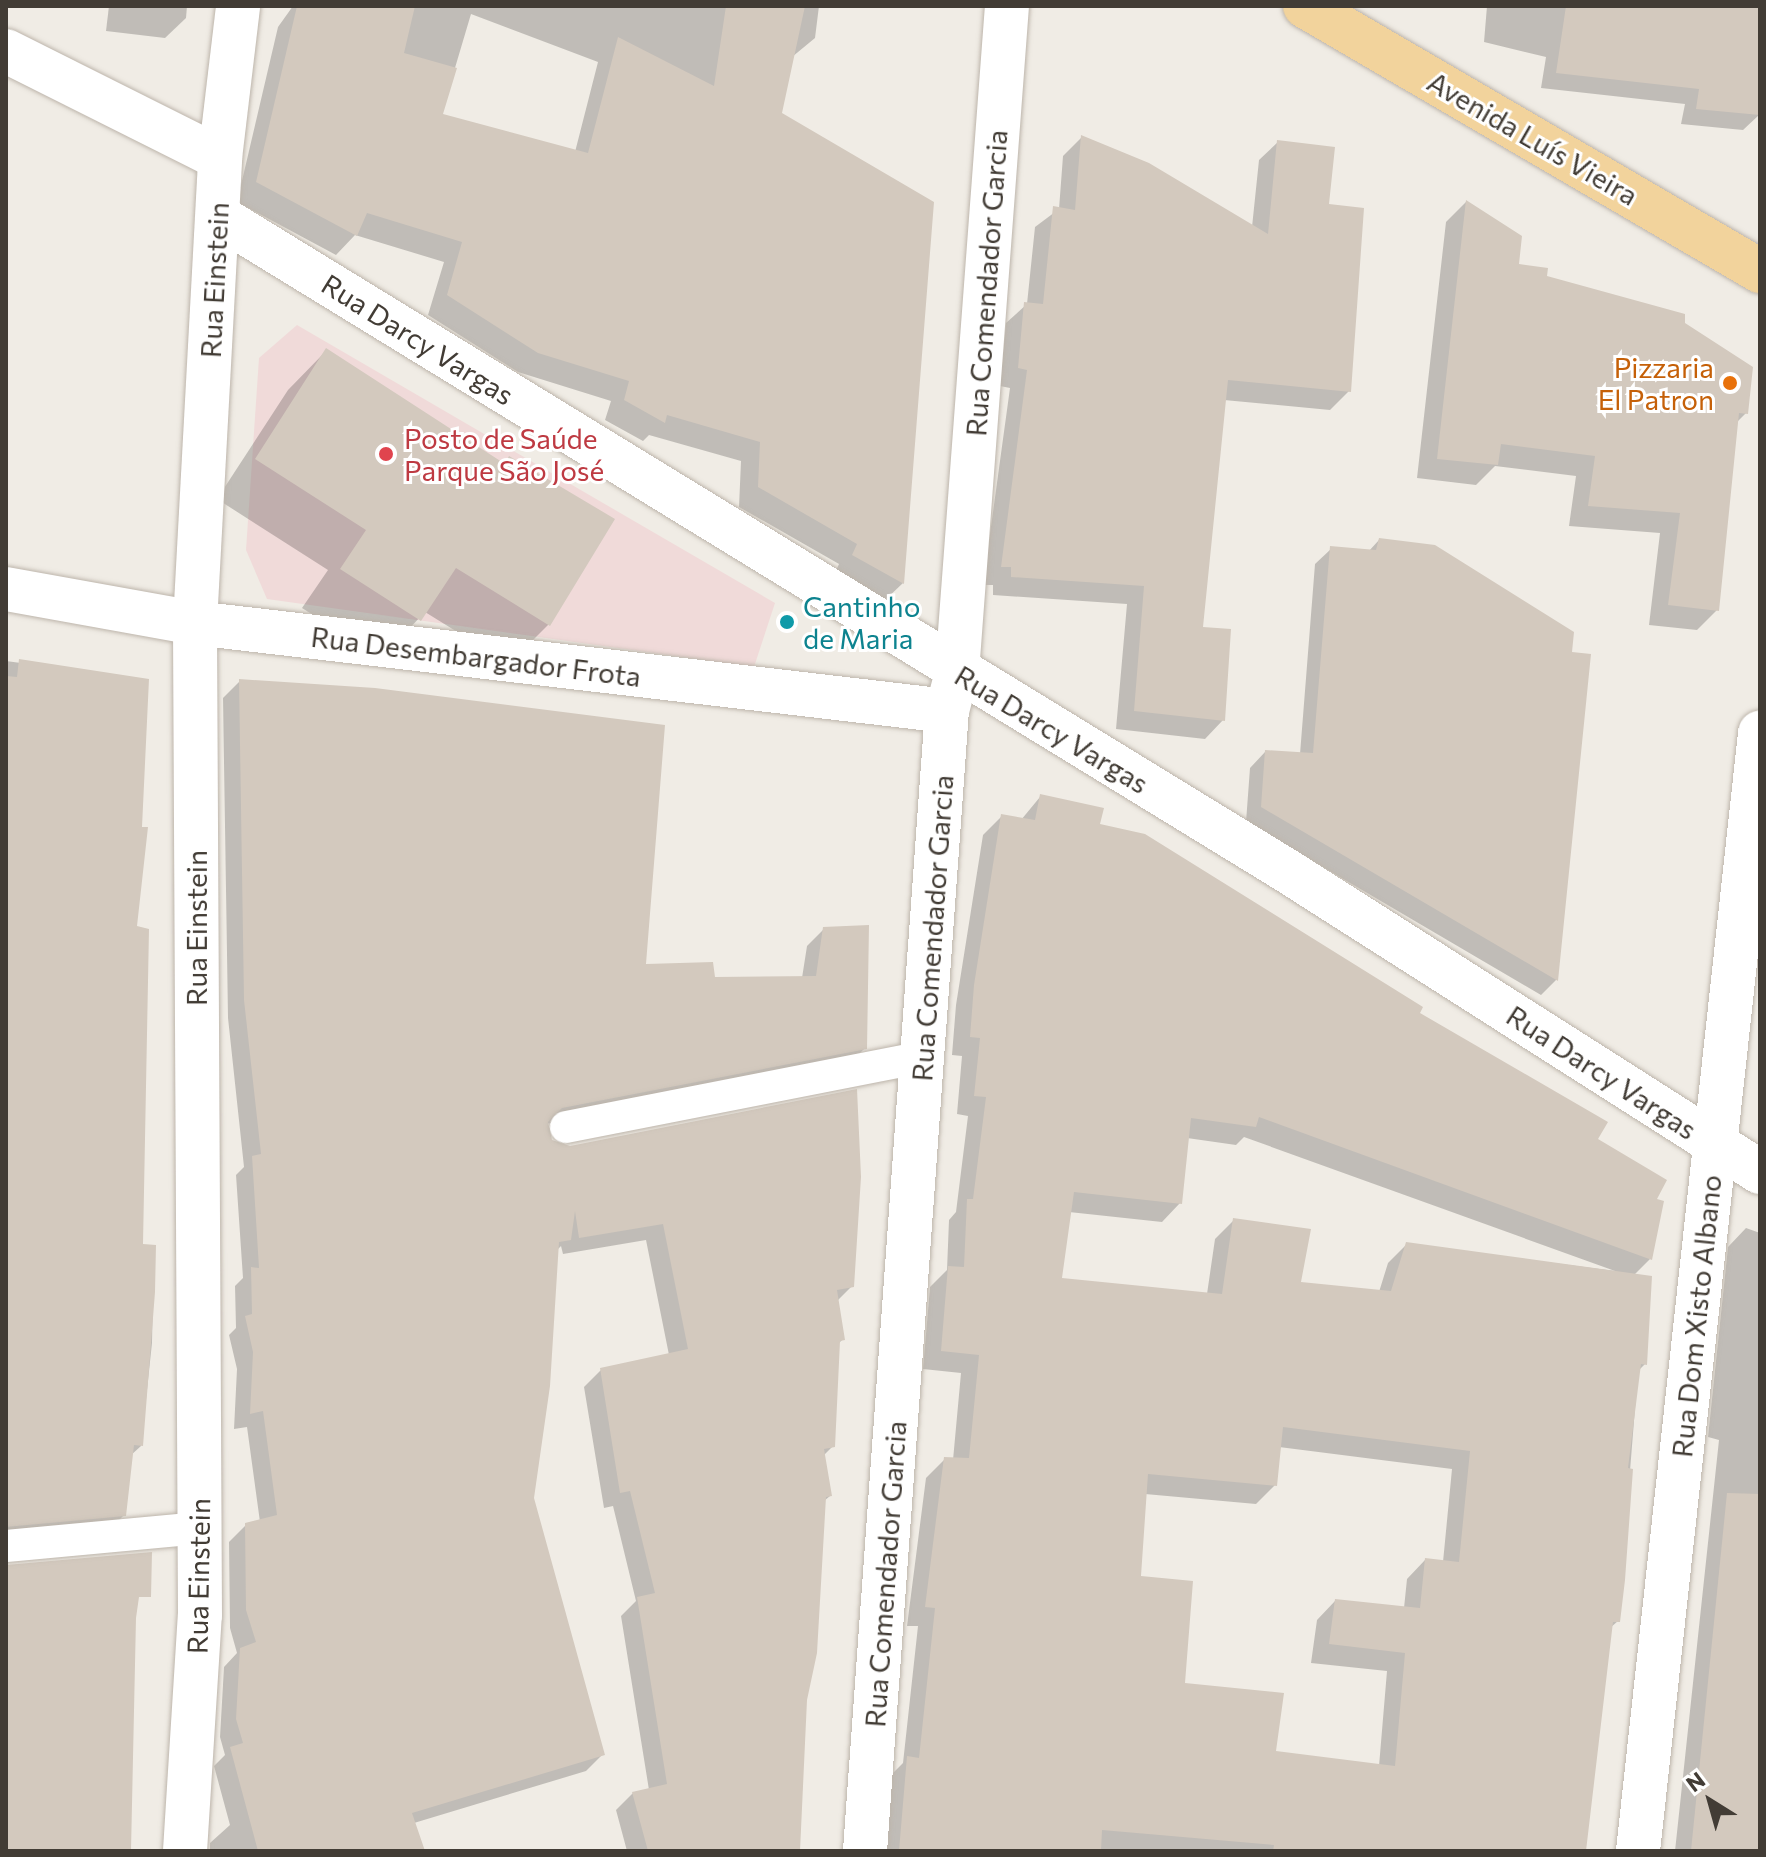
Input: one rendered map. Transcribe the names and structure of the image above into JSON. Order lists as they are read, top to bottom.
{
  "streets": {
    "main road": ["Avenida Luís Vieira"],
    "street": [
      "Rua Einstein",
      "Rua Comendador Garcia",
      "Rua Darcy Vargas",
      "Rua Desembargador Frota",
      "Rua Dom Xisto Albano"
    ]
  },
  "crossings": [
    ["Rua Einstein", "Rua Darcy Vargas"],
    ["Rua Einstein", "Rua Desembargador Frota"],
    ["Rua Comendador Garcia", "Rua Darcy Vargas"],
    ["Rua Comendador Garcia", "Rua Desembargador Frota"],
    ["Rua Darcy Vargas", "Rua Desembargador Frota"],
    ["Rua Darcy Vargas", "Rua Dom Xisto Albano"]
  ],
  "places": ["Pizzaria El Patron", "Posto de Saúde Parque São José", "Cantinho de Maria"],
  "north": "top left"
}
